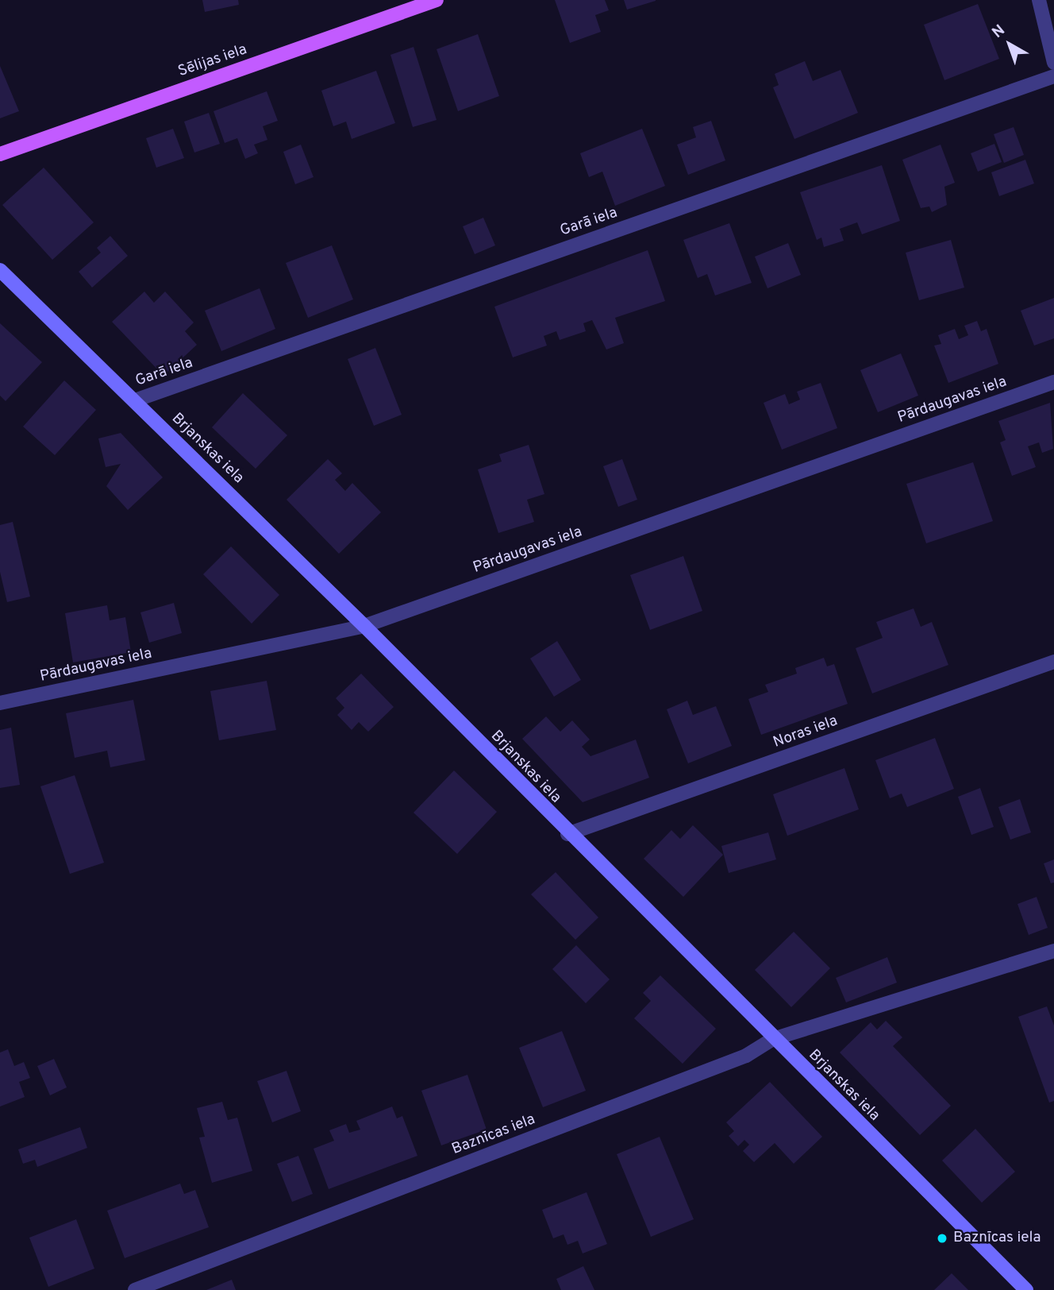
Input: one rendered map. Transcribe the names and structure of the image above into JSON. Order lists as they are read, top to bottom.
{
  "streets": {
    "main road": ["Sēlijas iela", "Brjanskas iela"],
    "street": [
      "Garā iela",
      "Pārdaugavas iela",
      "Noras iela",
      "Baznīcas iela"
    ]
  },
  "crossings": [
    ["Garā iela", "Brjanskas iela"],
    ["Pārdaugavas iela", "Brjanskas iela"],
    ["Brjanskas iela", "Noras iela"],
    ["Brjanskas iela", "Baznīcas iela"]
  ],
  "places": ["Baznīcas iela"],
  "north": "top left"
}
